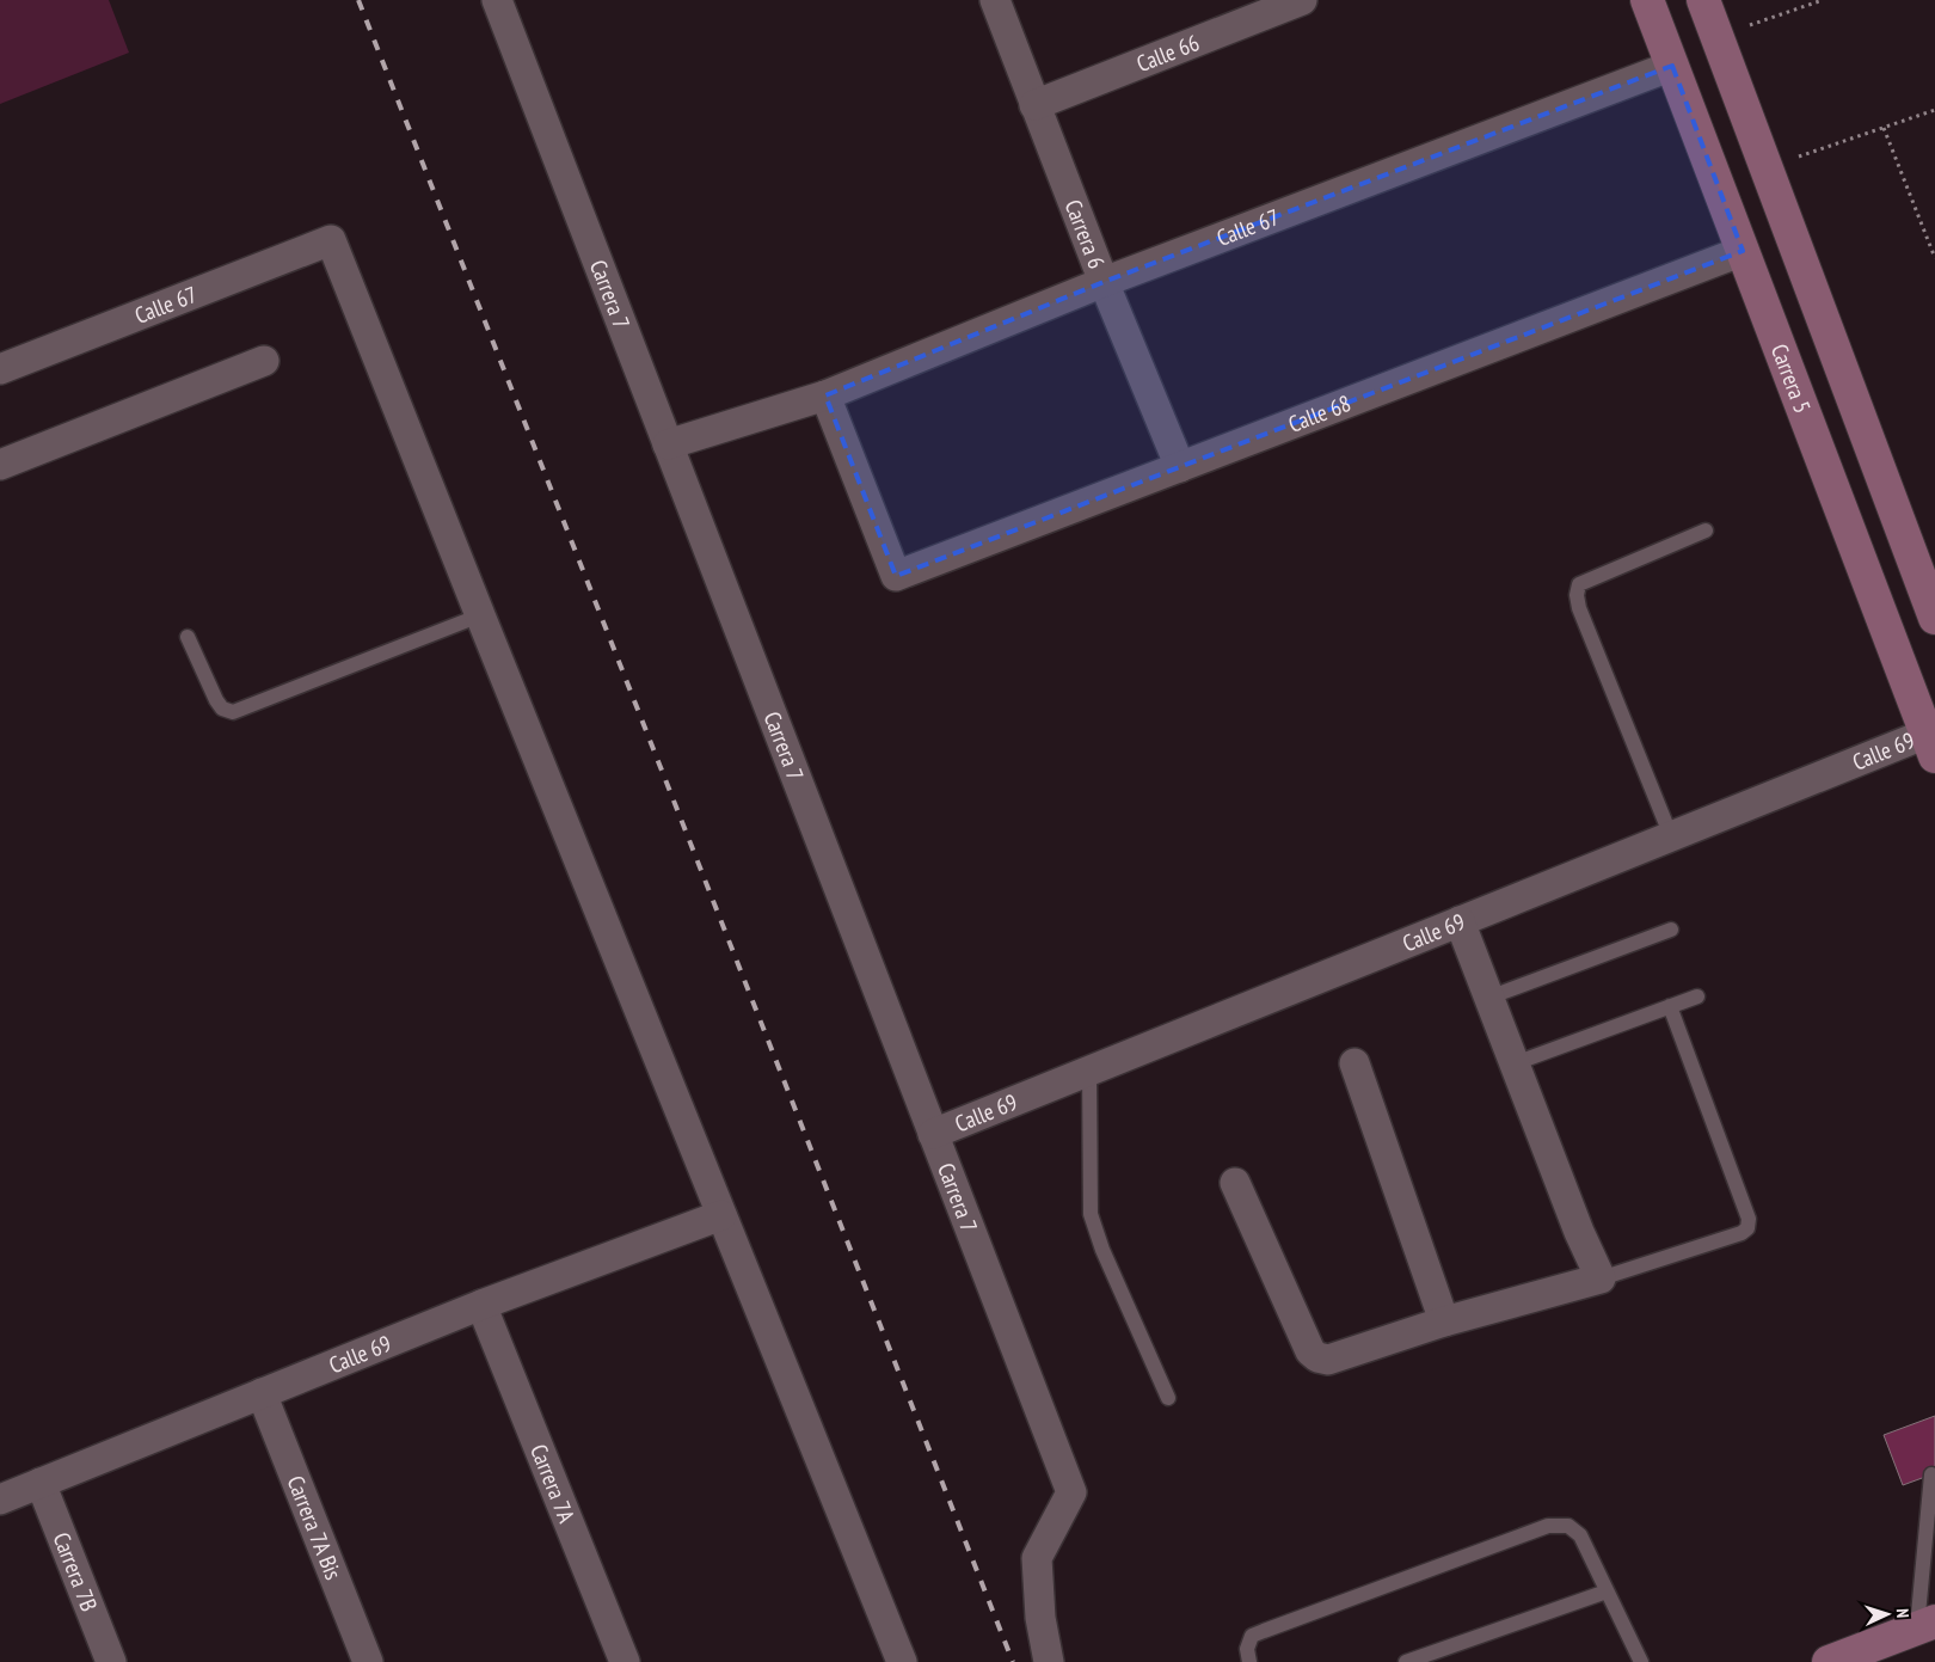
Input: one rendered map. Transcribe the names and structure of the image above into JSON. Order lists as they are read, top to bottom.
{
  "streets": {
    "main road": ["Carrera 5"],
    "street": [
      "Calle 66",
      "Calle 67",
      "Carrera 6",
      "Carrera 7",
      "Calle 68",
      "Calle 69",
      "Carrera 7A",
      "Carrera 7A Bis",
      "Carrera 7B"
    ]
  },
  "crossings": [
    ["Calle 66", "Carrera 6"],
    ["Calle 67", "Carrera 6"],
    ["Calle 67", "Carrera 7"],
    ["Calle 67", "Carrera 5"],
    ["Calle 67", "Calle 68"],
    ["Carrera 6", "Calle 68"],
    ["Carrera 7", "Calle 69"],
    ["Carrera 5", "Calle 68"],
    ["Carrera 5", "Calle 69"],
    ["Calle 69", "Carrera 7A"],
    ["Calle 69", "Carrera 7A Bis"],
    ["Calle 69", "Carrera 7B"]
  ],
  "north": "right"
}
